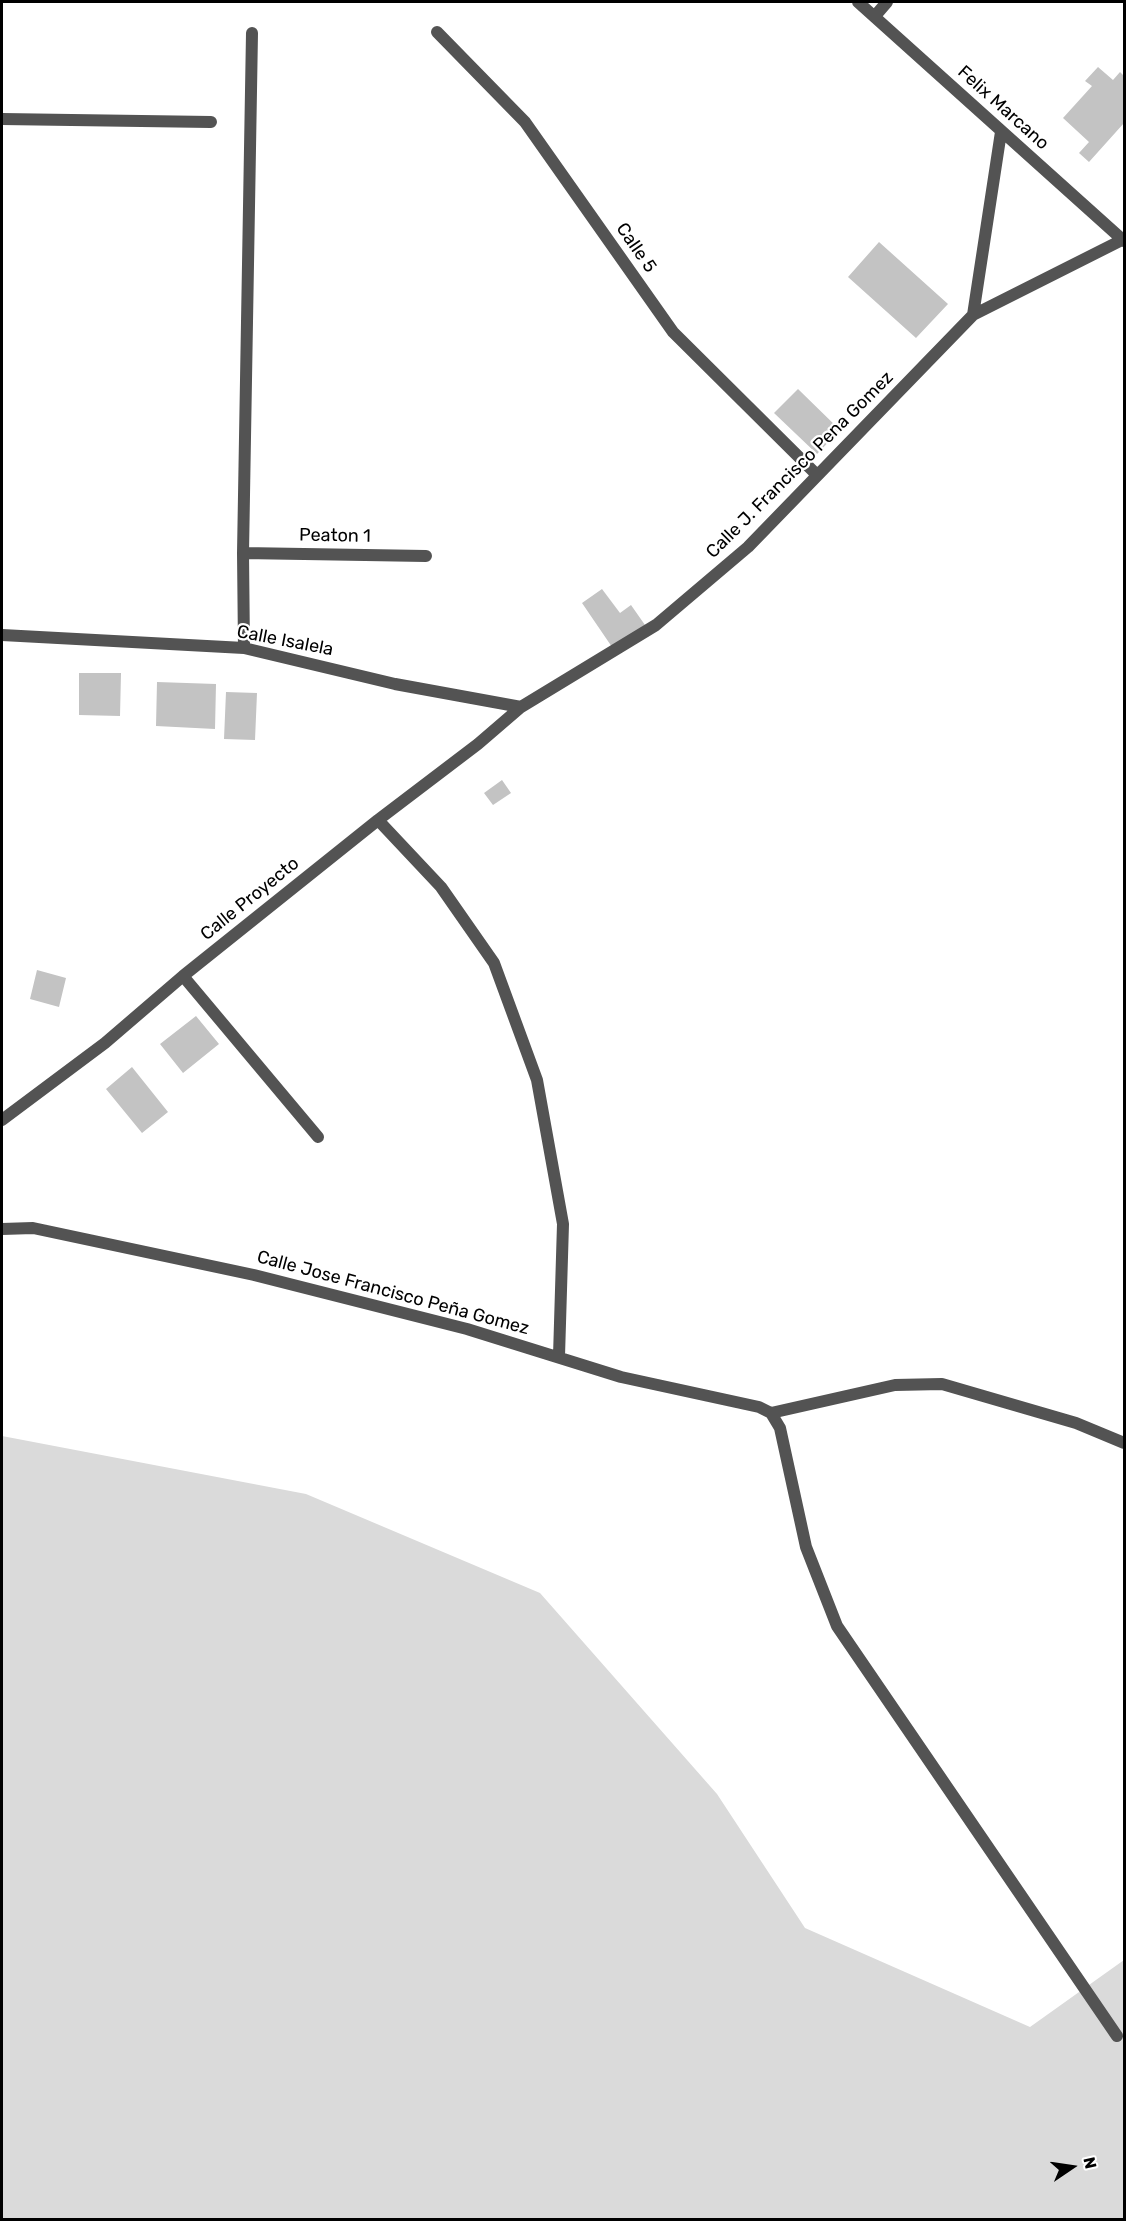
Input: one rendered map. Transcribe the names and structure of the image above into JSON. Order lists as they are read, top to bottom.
{
  "streets": {
    "street": [
      "Felix Marcano",
      "Calle 5",
      "Calle J. Francisco Pena Gomez",
      "Peaton 1",
      "Calle Isalela",
      "Calle Proyecto",
      "Calle Jose Francisco Peña Gomez"
    ]
  },
  "crossings": [
    ["Felix Marcano", "Calle J. Francisco Pena Gomez"],
    ["Calle 5", "Calle J. Francisco Pena Gomez"],
    ["Calle J. Francisco Pena Gomez", "Calle Isalela"],
    ["Calle J. Francisco Pena Gomez", "Calle Proyecto"],
    ["Calle Isalela", "Calle Proyecto"]
  ],
  "north": "right"
}
